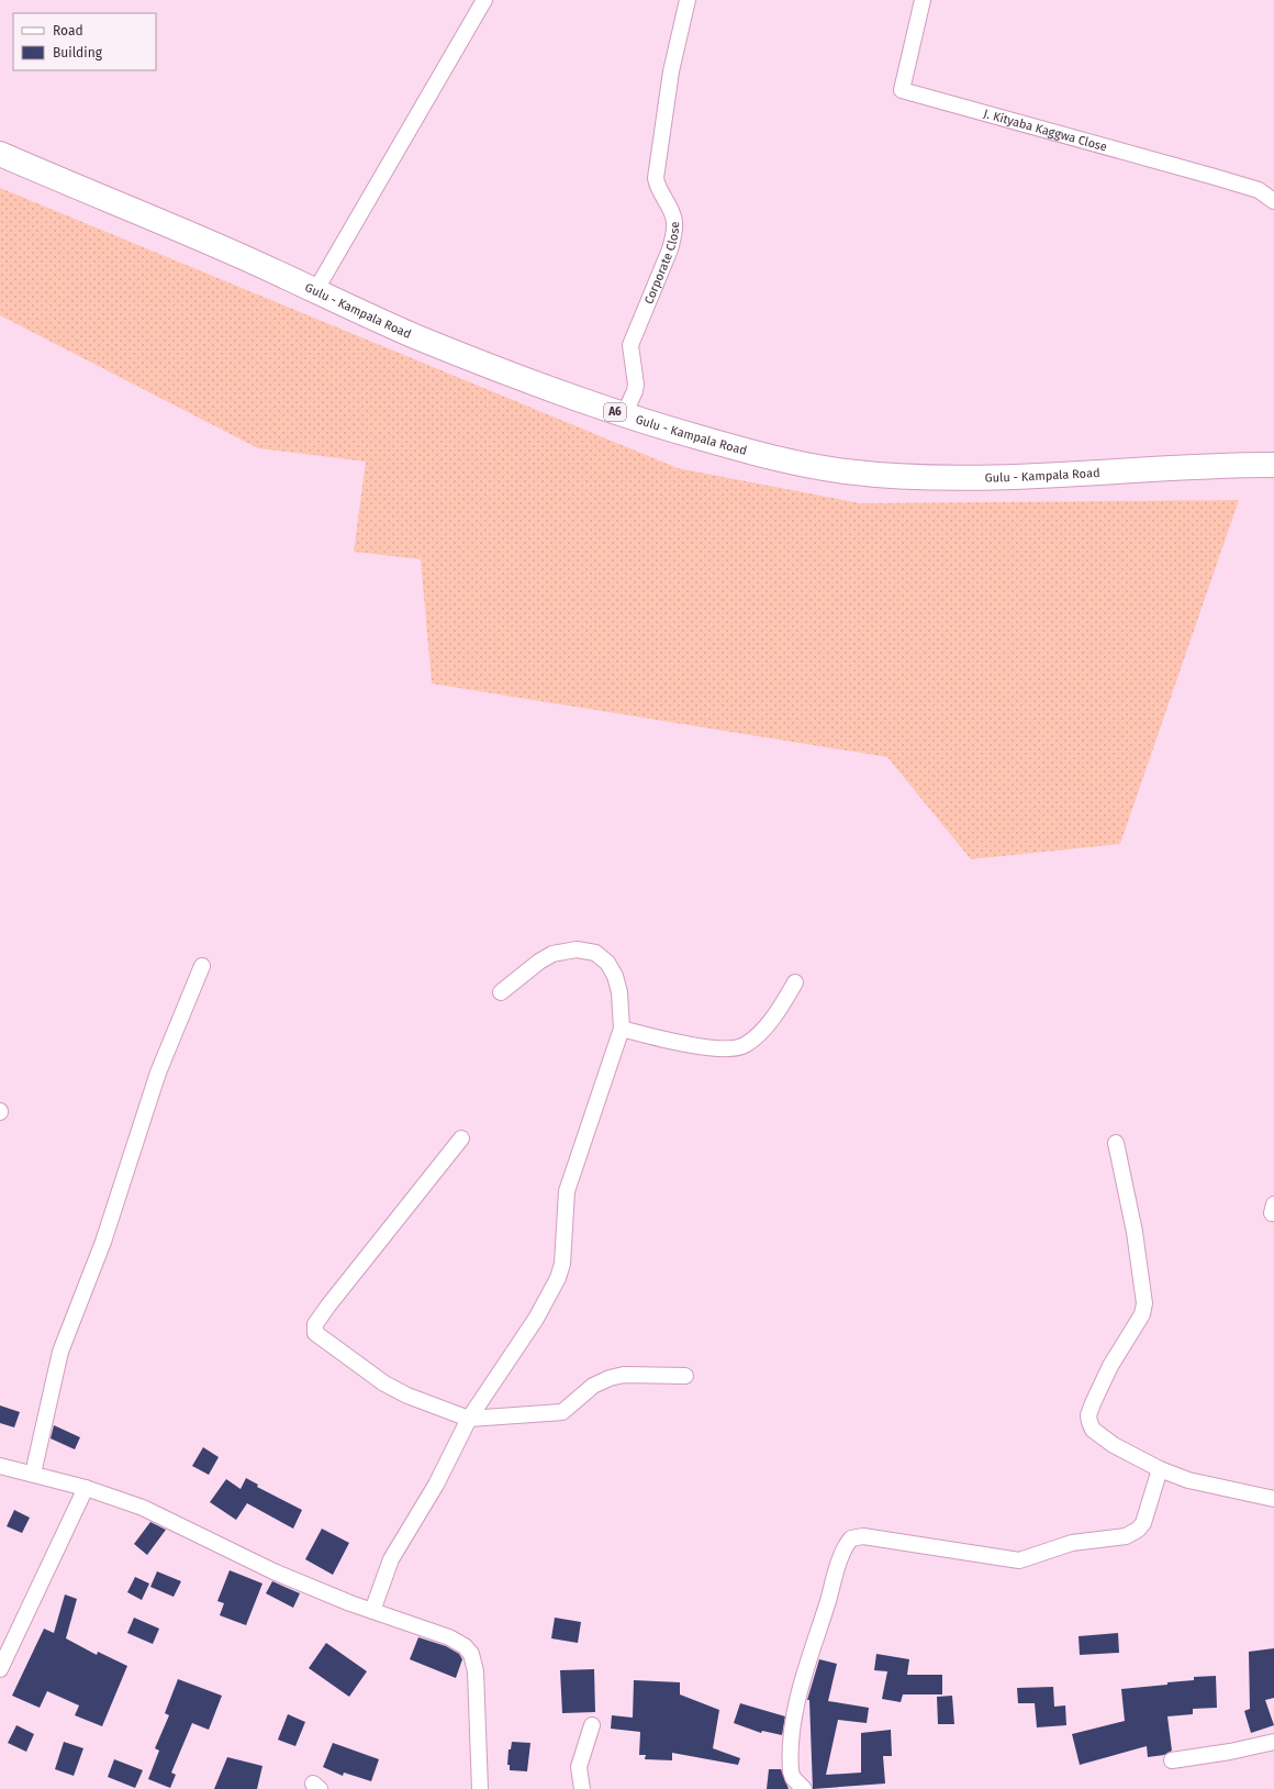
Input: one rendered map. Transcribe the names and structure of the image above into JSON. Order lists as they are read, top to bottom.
{
  "streets": {
    "main road": ["Gulu - Kampala Road", "A6"],
    "street": ["J. Kityaba Kaggwa Close", "Corporate Close"]
  },
  "crossings": [
    ["Corporate Close", "Gulu - Kampala Road"]
  ],
  "legend": ["Road", "Building"]
}
